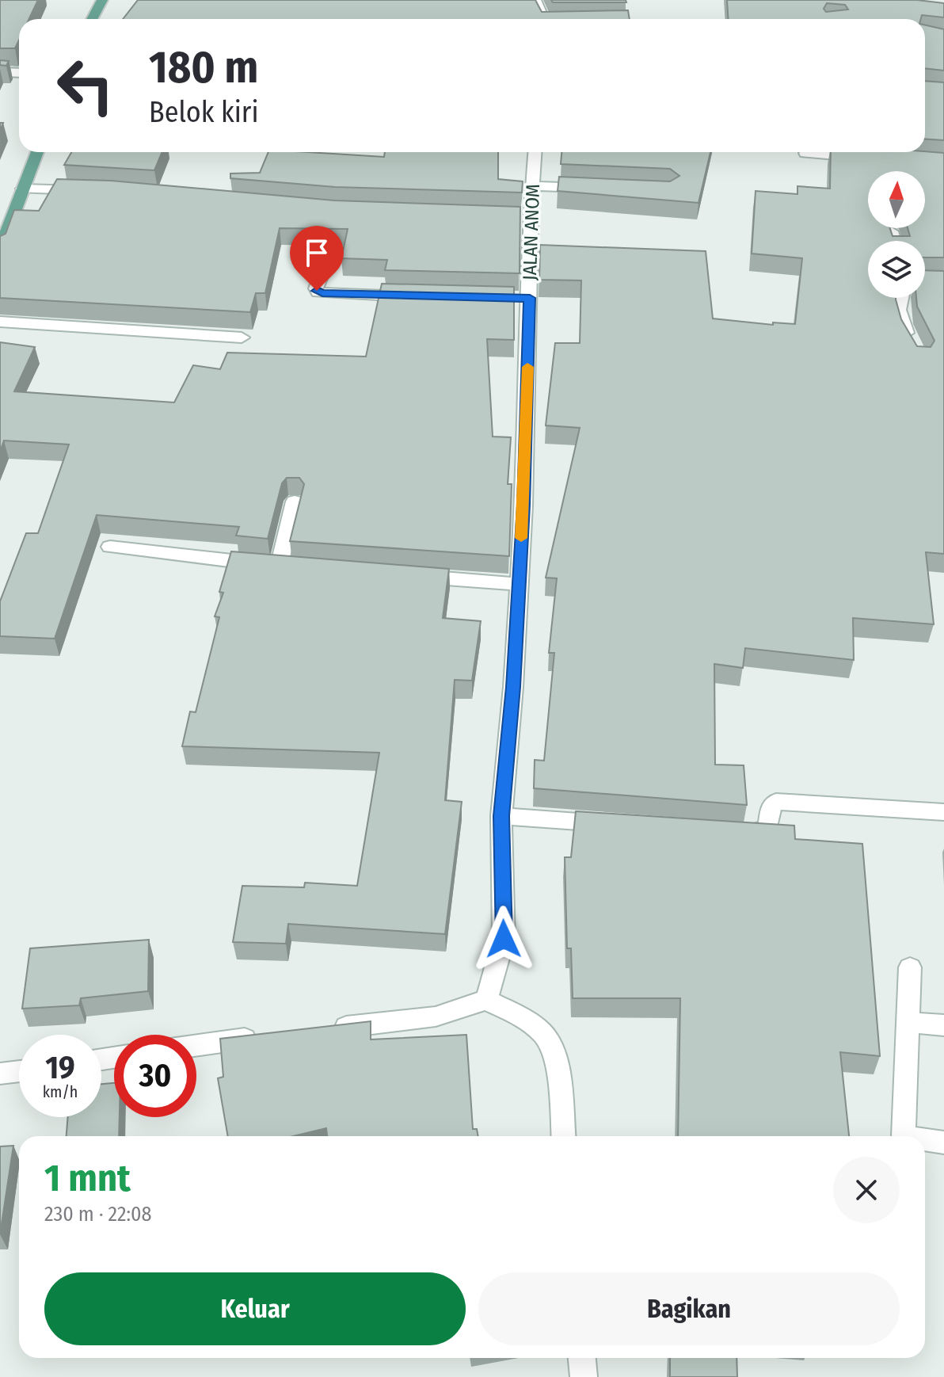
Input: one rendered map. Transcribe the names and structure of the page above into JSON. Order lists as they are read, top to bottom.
{
  "streets": {
    "street": ["JALAN ANOM"]
  },
  "north": "top",
  "page": {
    "turn": ["180 m", "Belok kiri"],
    "speed": "19 km/h",
    "limit": "30",
    "heading": ["1 mnt", "230 m · 22:08"],
    "buttons": ["Keluar", "Bagikan"]
  }
}
